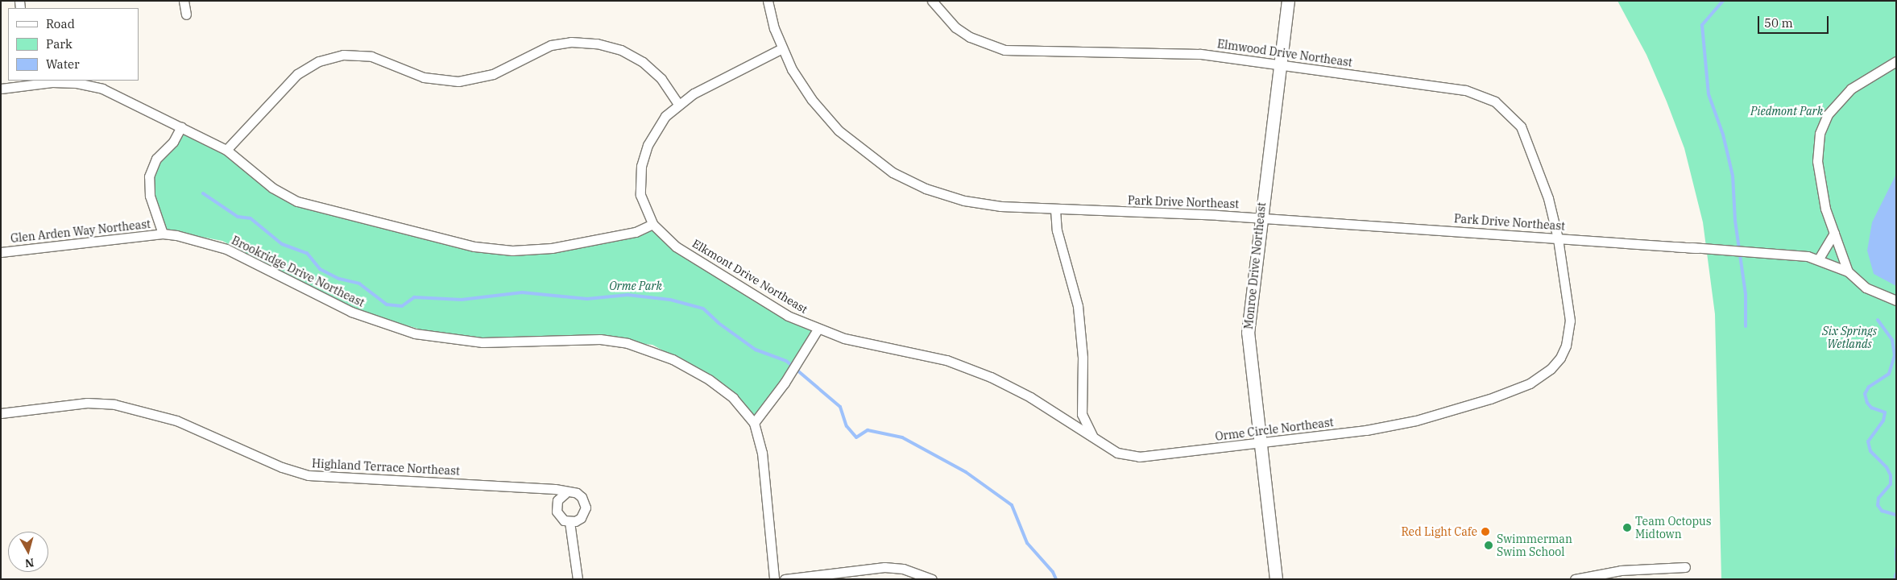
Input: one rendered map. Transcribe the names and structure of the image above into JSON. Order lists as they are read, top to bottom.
{
  "streets": {
    "main road": ["Monroe Drive Northeast"],
    "street": [
      "Elmwood Drive Northeast",
      "Park Drive Northeast",
      "Glen Arden Way Northeast",
      "Brookridge Drive Northeast",
      "Elkmont Drive Northeast",
      "Orme Circle Northeast",
      "Highland Terrace Northeast"
    ]
  },
  "crossings": [
    ["Elmwood Drive Northeast", "Park Drive Northeast"],
    ["Elmwood Drive Northeast", "Monroe Drive Northeast"],
    ["Elmwood Drive Northeast", "Orme Circle Northeast"],
    ["Park Drive Northeast", "Monroe Drive Northeast"],
    ["Park Drive Northeast", "Elkmont Drive Northeast"],
    ["Park Drive Northeast", "Orme Circle Northeast"],
    ["Glen Arden Way Northeast", "Brookridge Drive Northeast"],
    ["Monroe Drive Northeast", "Orme Circle Northeast"],
    ["Elkmont Drive Northeast", "Orme Circle Northeast"]
  ],
  "parks": ["Piedmont Park", "Orme Park", "Six Springs Wetlands"],
  "places": ["Team Octopus Midtown", "Red Light Cafe", "Swimmerman Swim School"],
  "legend": ["Road", "Park", "Water"],
  "scale_bar": "50 m",
  "north": "bottom"
}
